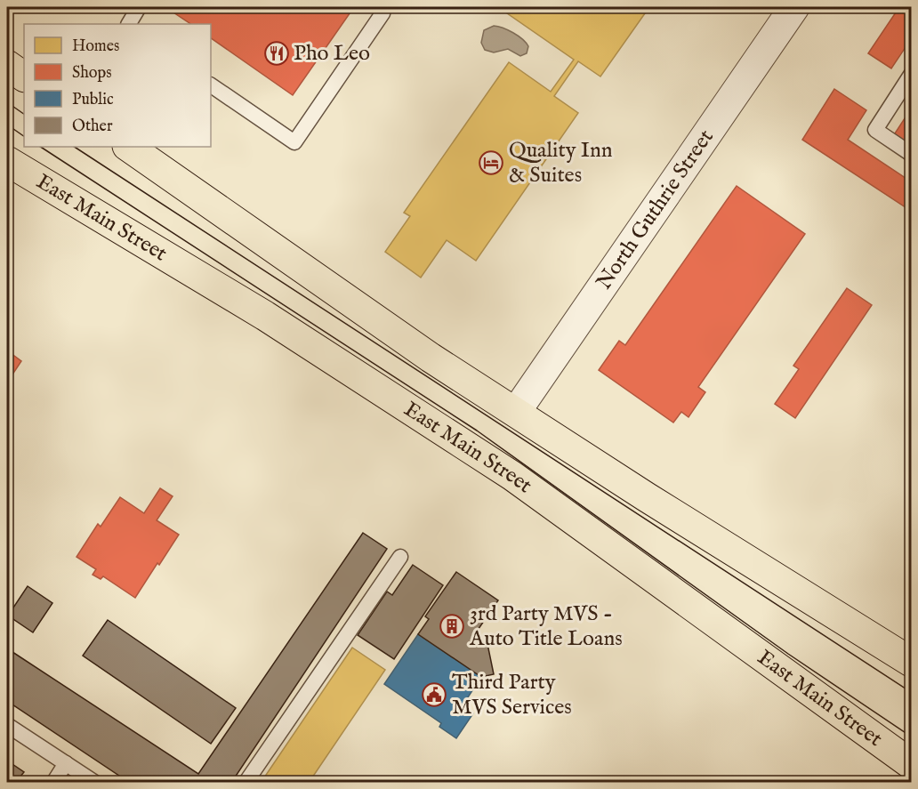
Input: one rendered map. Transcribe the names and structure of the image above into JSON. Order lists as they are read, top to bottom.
{
  "streets": {
    "main road": ["East Main Street"],
    "street": ["North Guthrie Street"]
  },
  "places": {
    "restaurant": ["Pho Leo"],
    "hotel": ["Quality Inn & Suites"],
    "building": ["3rd Party MVS - Auto Title Loans"],
    "public building": ["Third Party MVS Services"]
  },
  "legend": [
    "Homes",
    "Shops",
    "Public",
    "Other"
  ]
}
